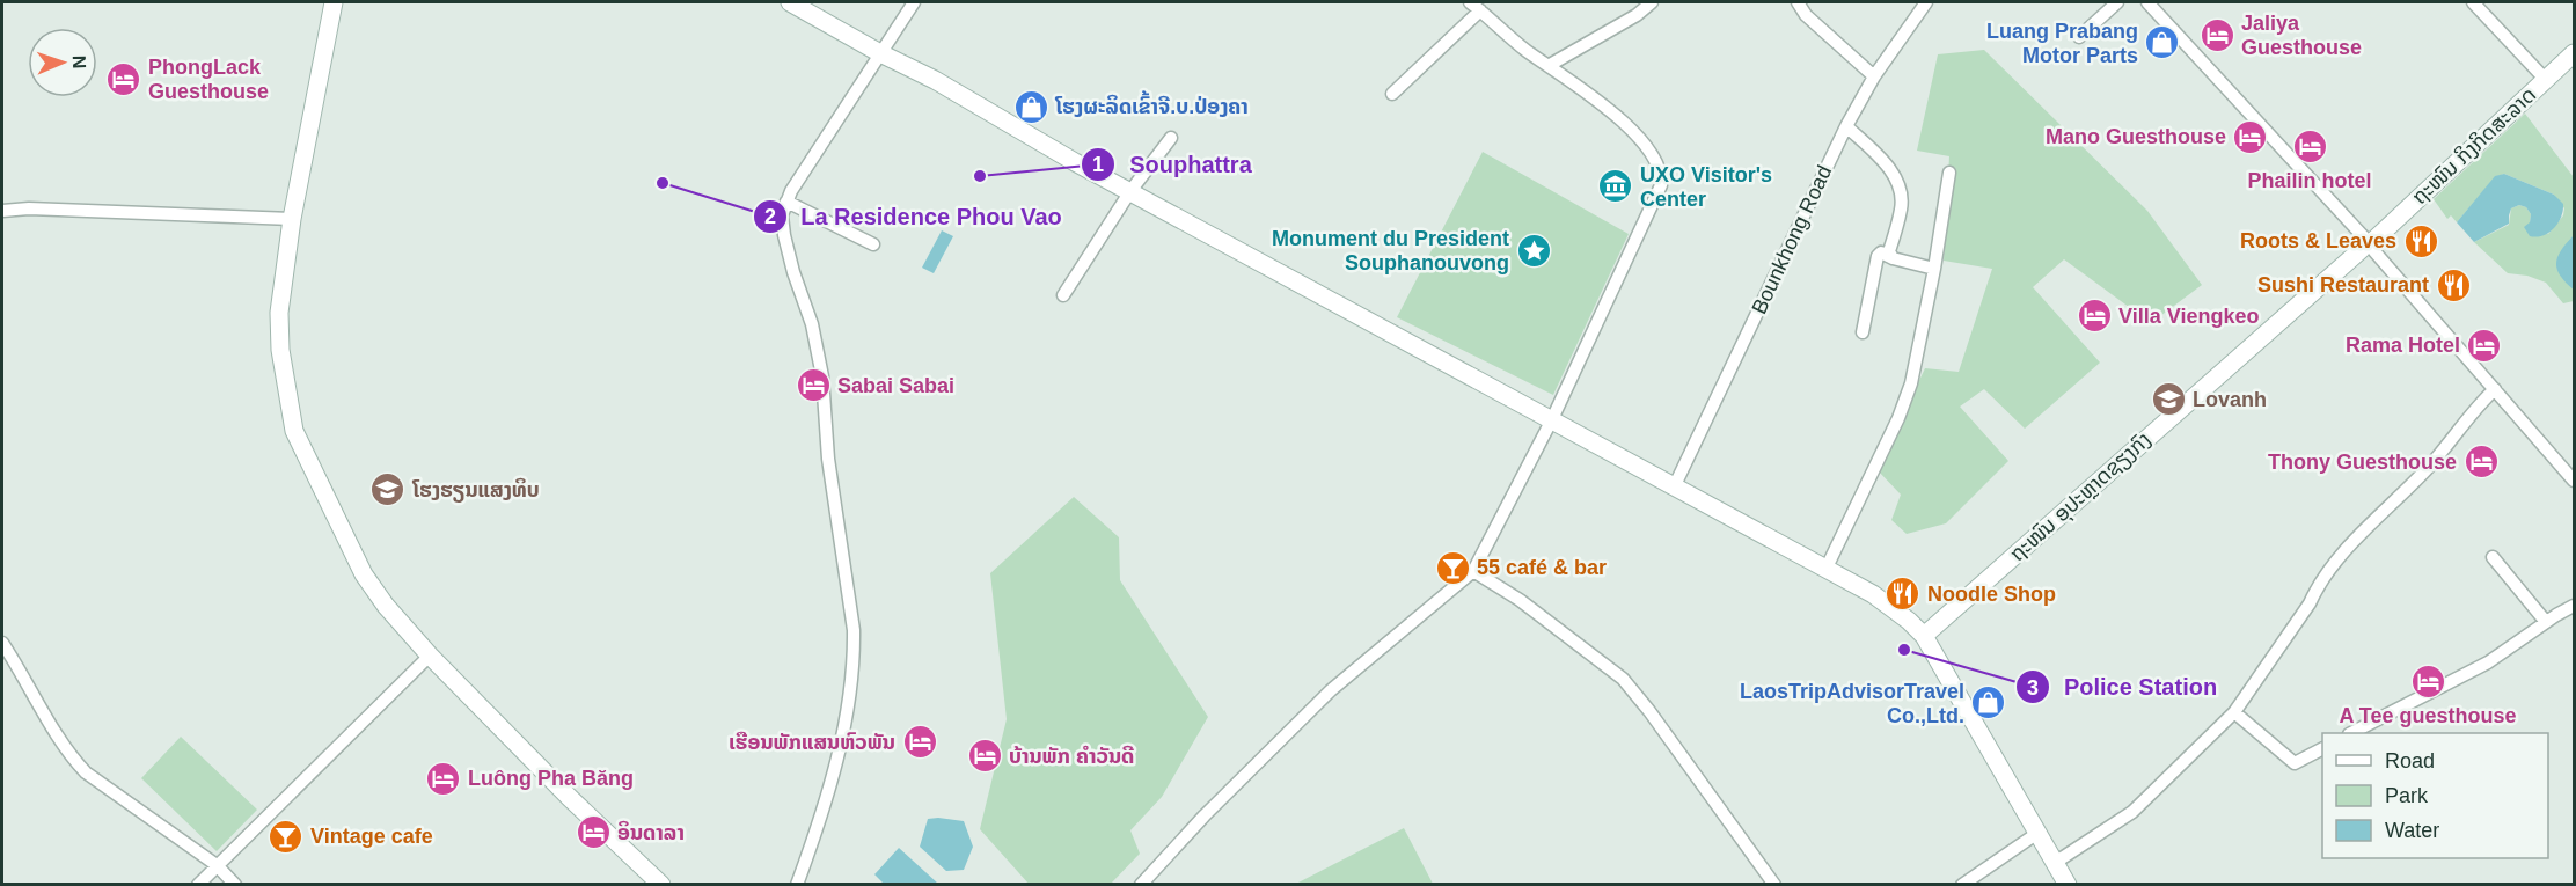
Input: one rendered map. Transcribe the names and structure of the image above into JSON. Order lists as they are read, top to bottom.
{
  "streets": {
    "street": ["ຖະໜົນ ກິງກິດສະລາດ", "Bounkhong Road", "ຖະໜົນ ອຸປະຫຼາດຊຽງກົງ"]
  },
  "crossings": [
    ["ຖະໜົນ ກິງກິດສະລາດ", "ຖະໜົນ ອຸປະຫຼາດຊຽງກົງ"]
  ],
  "places": {
    "hotel": [
      "Jaliya Guesthouse",
      "PhongLack Guesthouse",
      "Mano Guesthouse",
      "Phailin hotel",
      "Villa Viengkeo",
      "Rama Hotel",
      "Sabai Sabai",
      "Thony Guesthouse",
      "A Tee guesthouse",
      "ເຮືອນພັກແສນຫົວພັນ",
      "ບ້ານພັກ ຄໍາວັນດີ",
      "Luông Pha Băng",
      "ອິນດາລາ"
    ],
    "shop": ["Luang Prabang Motor Parts", "ໂຮງຜະລິດເຂົ້າຈີ.ບ.ປ່ອງຄາ", "LaosTripAdvisorTravel Co.,Ltd."],
    "other": ["Souphattra", "La Residence Phou Vao", "Police Station"],
    "museum": ["UXO Visitor's Center"],
    "restaurant": ["Roots & Leaves", "Sushi Restaurant", "Noodle Shop"],
    "place": ["Monument du President Souphanouvong"],
    "school or university": ["Lovanh", "ໂຮງຮຽນແສງທິບ"],
    "bar": ["55 café & bar", "Vintage cafe"]
  },
  "legend": ["Road", "Park", "Water"],
  "north": "right"
}
